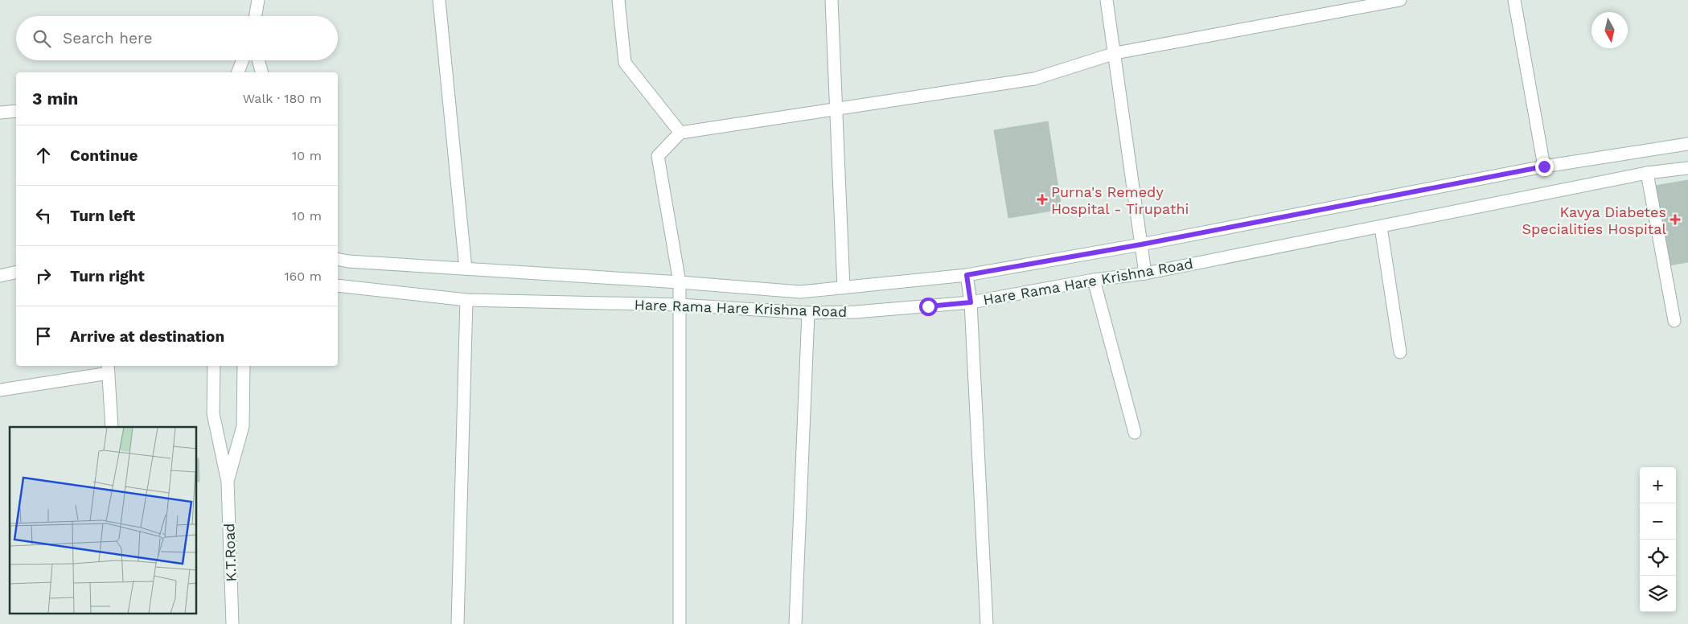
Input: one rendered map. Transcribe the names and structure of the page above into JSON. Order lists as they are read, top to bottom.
{
  "streets": {
    "street": ["Hare Rama Hare Krishna Road", "K.T.Road"]
  },
  "places": {
    "health": ["Purna's Remedy Hospital - Tirupathi", "Kavya Diabetes Specialities Hospital"]
  },
  "north": "bottom",
  "page": {
    "search": "Search here",
    "heading": ["3 min", "Walk · 180 m"],
    "list": [
      ["Continue", "10 m"],
      ["Turn left", "10 m"],
      ["Turn right", "160 m"],
      "Arrive at destination"
    ],
    "map_buttons": ["+", "−"]
  }
}
